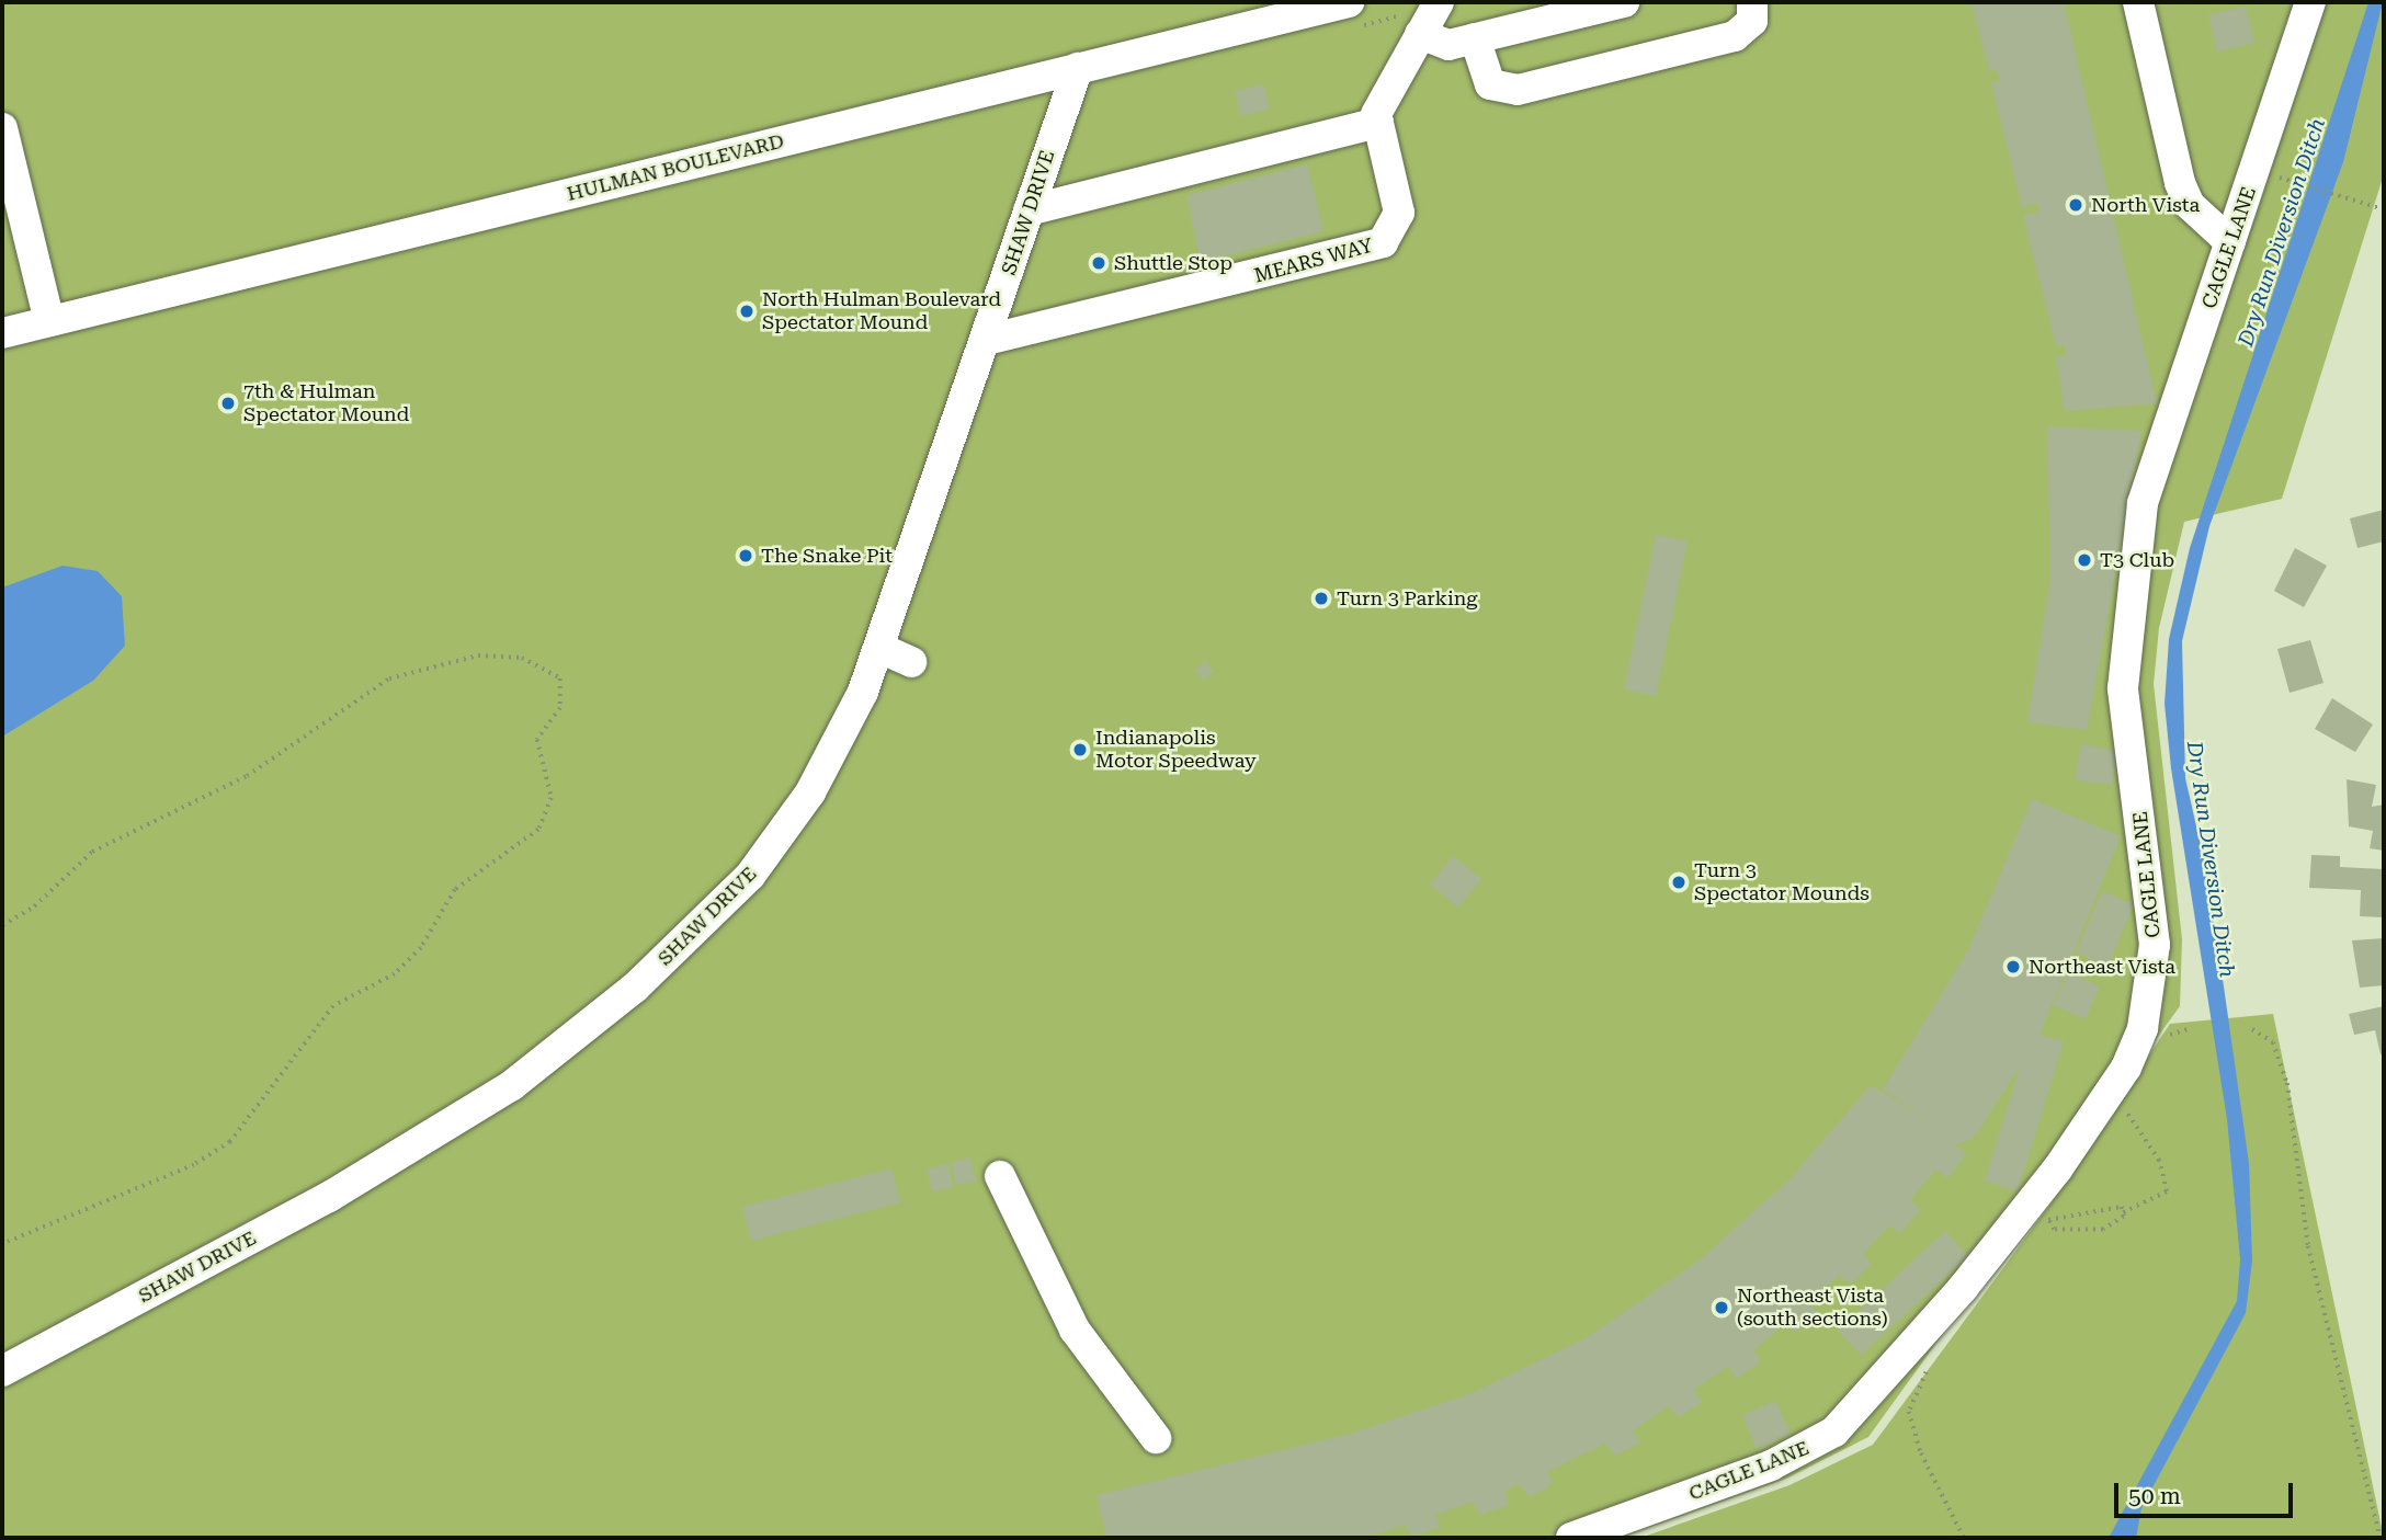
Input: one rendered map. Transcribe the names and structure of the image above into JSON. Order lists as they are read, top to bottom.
{
  "streets": {
    "street": [
      "HULMAN BOULEVARD",
      "SHAW DRIVE",
      "CAGLE LANE",
      "MEARS WAY"
    ]
  },
  "crossings": [
    ["HULMAN BOULEVARD", "SHAW DRIVE"],
    ["SHAW DRIVE", "MEARS WAY"]
  ],
  "water": ["Dry Run Diversion Ditch"],
  "places": [
    "North Vista",
    "Shuttle Stop",
    "North Hulman Boulevard Spectator Mound",
    "7th & Hulman Spectator Mound",
    "The Snake Pit",
    "T3 Club",
    "Turn 3 Parking",
    "Indianapolis Motor Speedway",
    "Turn 3 Spectator Mounds",
    "Northeast Vista",
    "Northeast Vista (south sections)"
  ],
  "scale_bar": "50 m"
}
